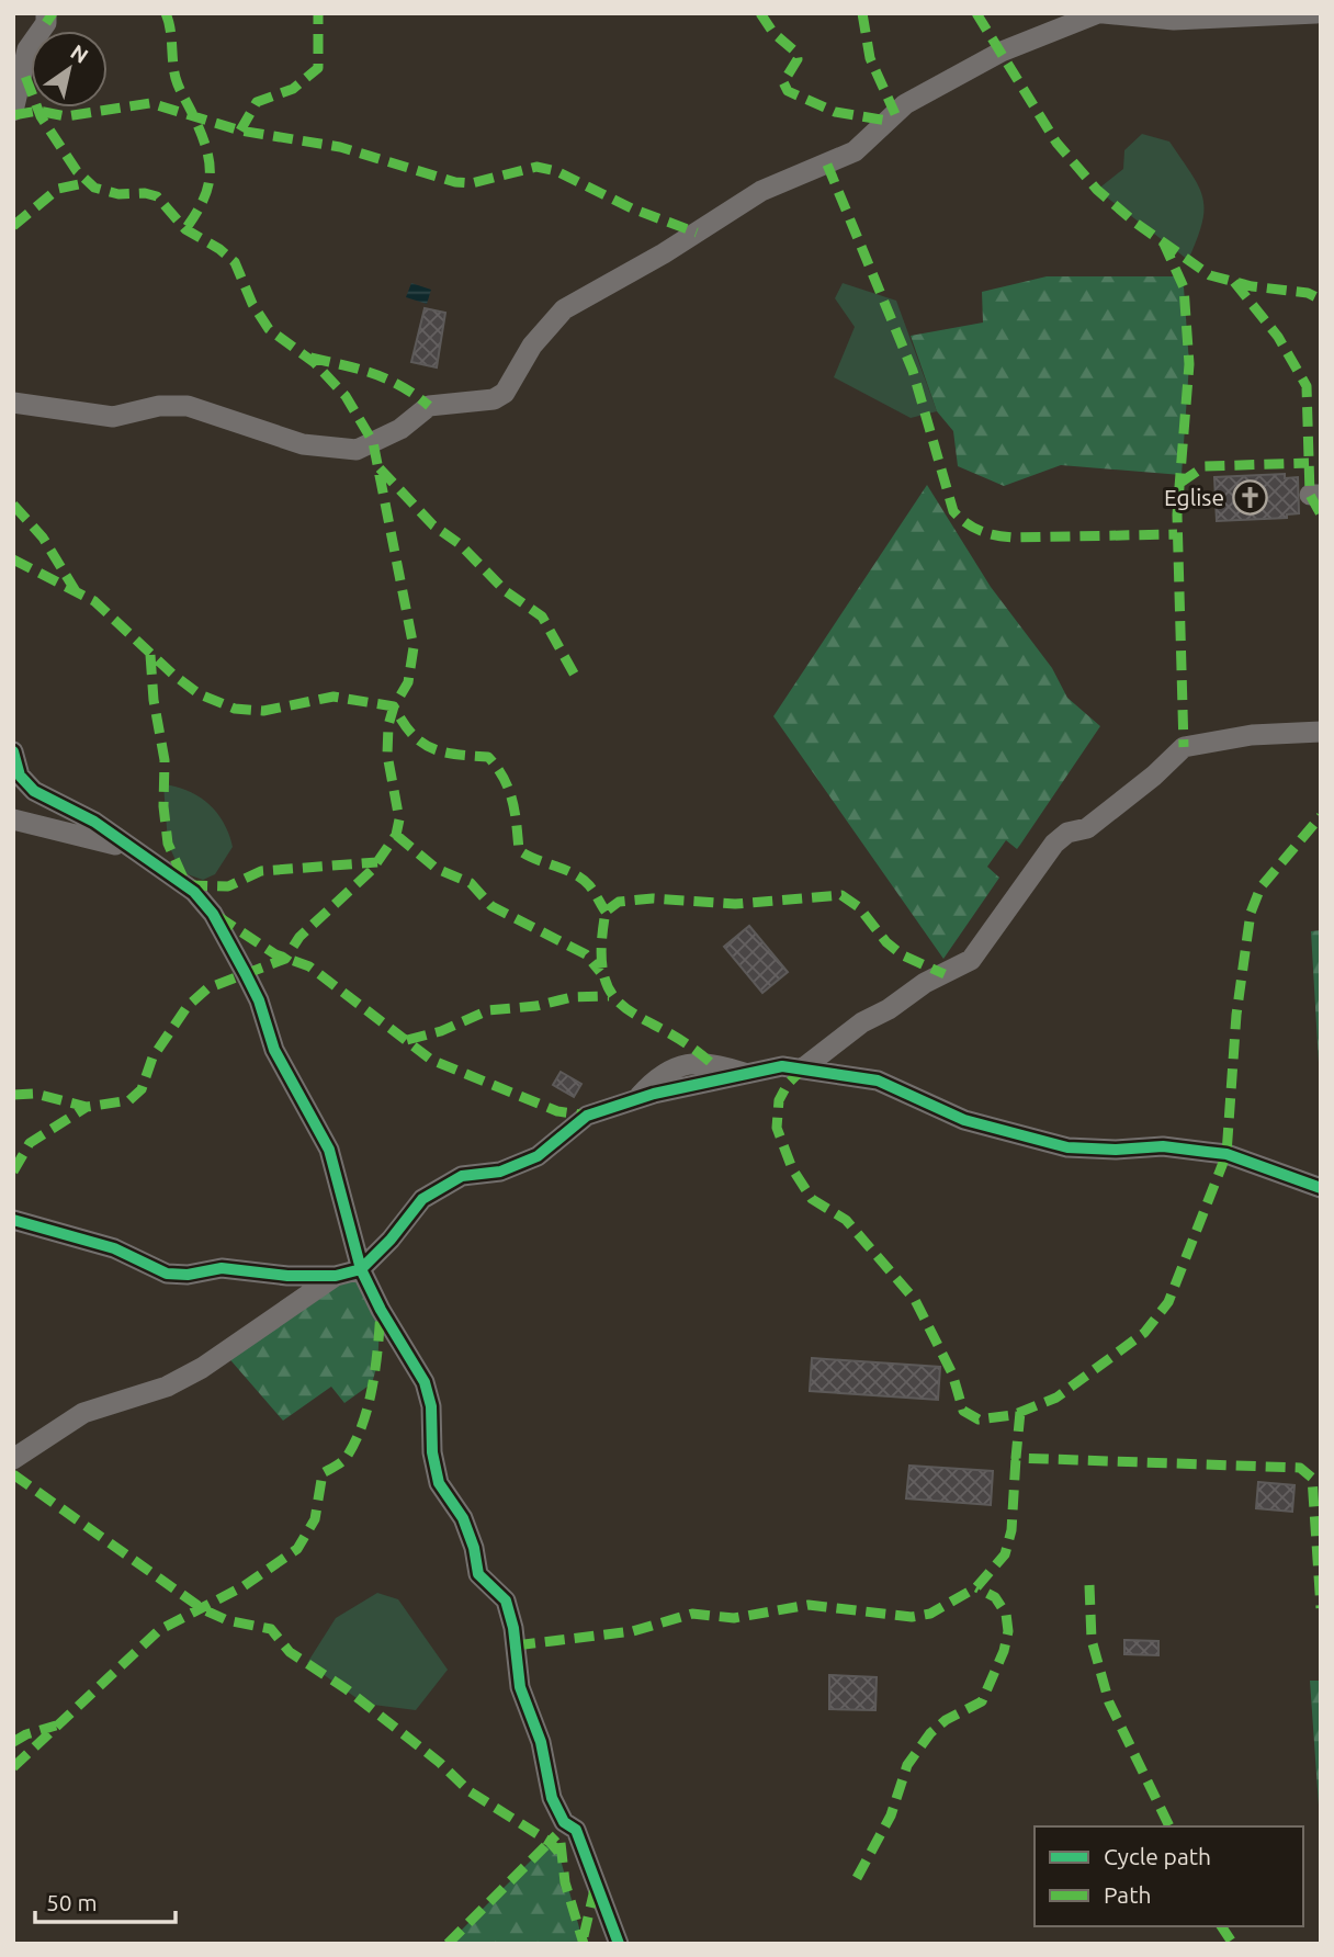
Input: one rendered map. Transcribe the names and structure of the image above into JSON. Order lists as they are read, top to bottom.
{
  "places": {
    "church": ["Eglise"]
  },
  "legend": ["Cycle path", "Path"],
  "scale_bar": "50 m",
  "north": "top right"
}
